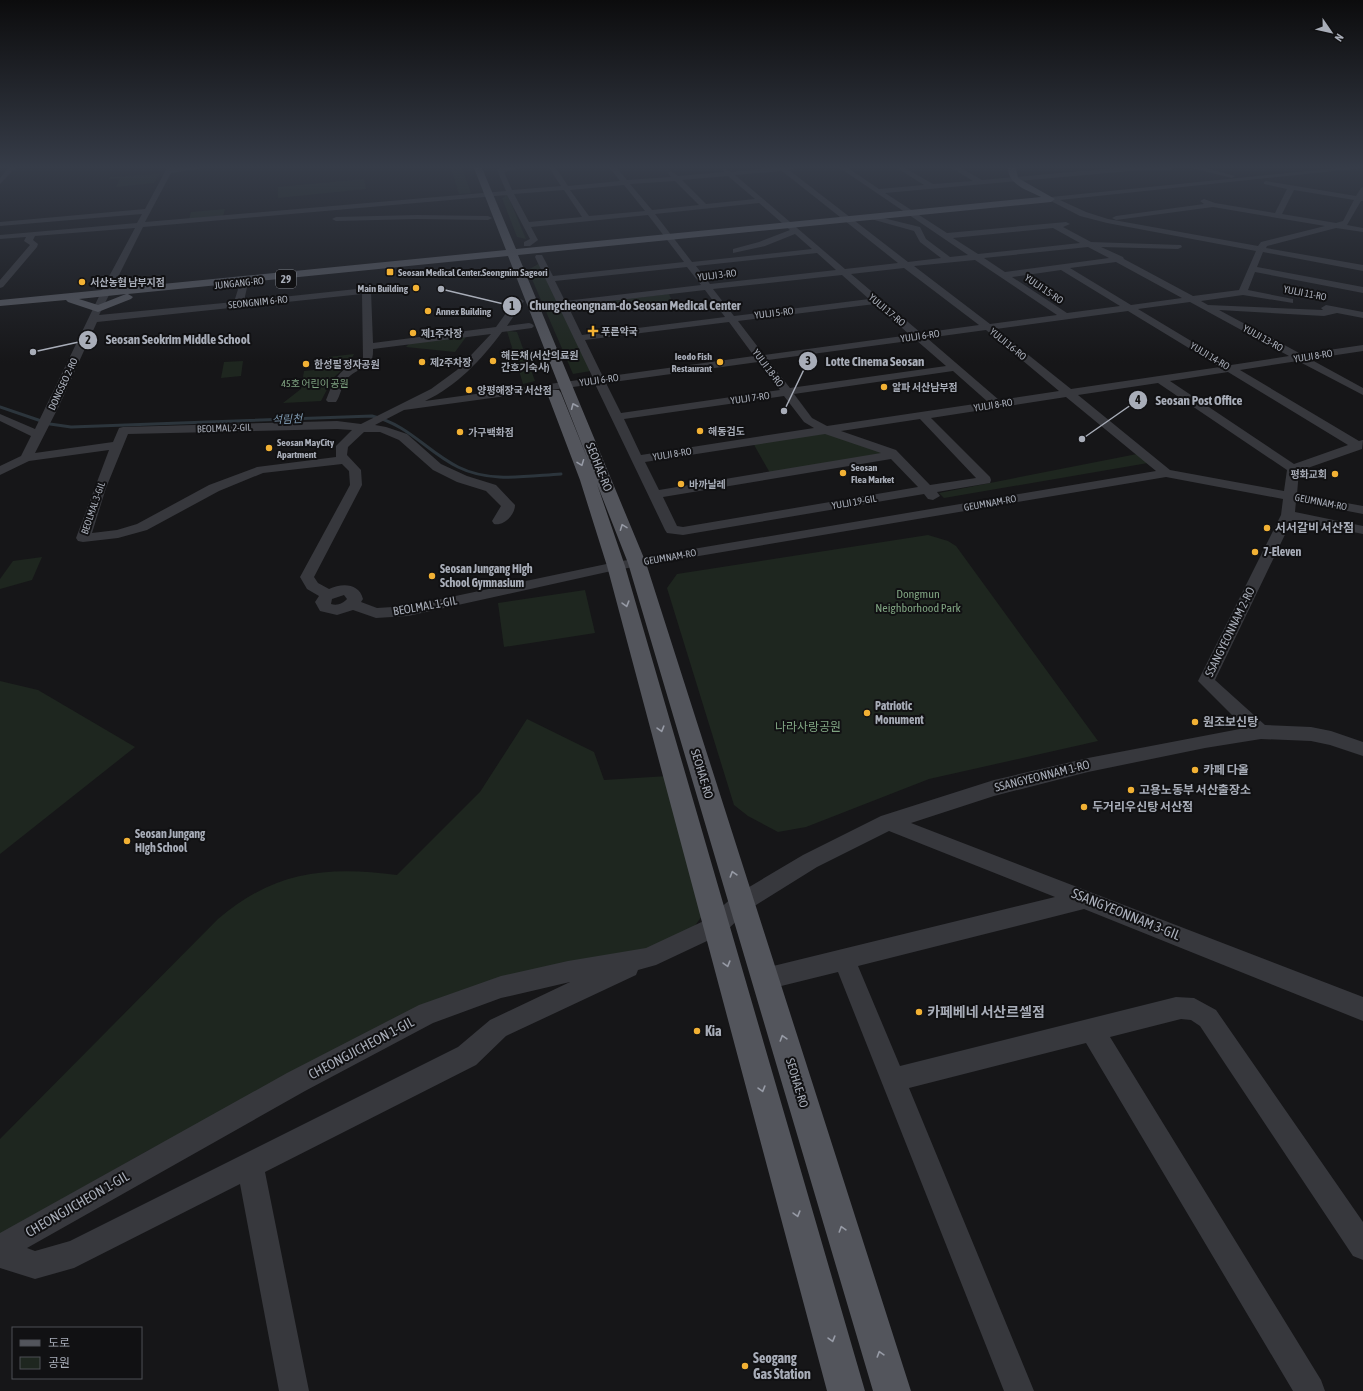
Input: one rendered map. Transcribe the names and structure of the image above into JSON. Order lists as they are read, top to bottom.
{
  "streets": {
    "main road": ["29", "JUNGANG-RO", "SEOHAE-RO"],
    "street": [
      "YULJI 3-RO",
      "YULJI 15-RO",
      "YULJI 11-RO",
      "SEONGNIM 6-RO",
      "YULJI 17-RO",
      "YULJI 5-RO",
      "YULJI 6-RO",
      "YULJI 13-RO",
      "YULJI 16-RO",
      "YULJI 14-RO",
      "YULJI 8-RO",
      "YULJI 18-RO",
      "DONGSEO 2-RO",
      "YULJI 7-RO",
      "BEOLMAL 2-GIL",
      "YULJI 19-GIL",
      "GEUMNAM-RO",
      "BEOLMAL 3-GIL",
      "BEOLMAL 1-GIL",
      "SSANGYEONNAM 2-RO",
      "SSANGYEONNAM 1-RO",
      "SSANGYEONNAM 3-GIL",
      "CHEONGJICHEON 1-GIL"
    ]
  },
  "crossings": [
    ["YULJI 3-RO", "YULJI 15-RO"],
    ["YULJI 3-RO", "YULJI 17-RO"],
    ["YULJI 3-RO", "YULJI 13-RO"],
    ["YULJI 3-RO", "YULJI 16-RO"],
    ["YULJI 3-RO", "YULJI 18-RO"],
    ["YULJI 3-RO", "YULJI 19-GIL"],
    ["JUNGANG-RO", "YULJI 18-RO"],
    ["JUNGANG-RO", "DONGSEO 2-RO"],
    ["JUNGANG-RO", "SEOHAE-RO"],
    ["YULJI 15-RO", "YULJI 6-RO"],
    ["YULJI 11-RO", "YULJI 6-RO"],
    ["YULJI 11-RO", "YULJI 13-RO"],
    ["SEONGNIM 6-RO", "DONGSEO 2-RO"],
    ["YULJI 17-RO", "YULJI 5-RO"],
    ["YULJI 17-RO", "YULJI 6-RO"],
    ["YULJI 17-RO", "YULJI 8-RO"],
    ["YULJI 17-RO", "YULJI 7-RO"],
    ["YULJI 5-RO", "YULJI 18-RO"],
    ["YULJI 5-RO", "YULJI 19-GIL"],
    ["YULJI 6-RO", "YULJI 13-RO"],
    ["YULJI 6-RO", "YULJI 16-RO"],
    ["YULJI 6-RO", "YULJI 14-RO"],
    ["YULJI 6-RO", "YULJI 18-RO"],
    ["YULJI 6-RO", "SEOHAE-RO"],
    ["YULJI 6-RO", "YULJI 19-GIL"],
    ["YULJI 13-RO", "YULJI 8-RO"],
    ["YULJI 16-RO", "YULJI 8-RO"],
    ["YULJI 16-RO", "GEUMNAM-RO"],
    ["YULJI 14-RO", "YULJI 8-RO"],
    ["YULJI 8-RO", "YULJI 18-RO"],
    ["YULJI 8-RO", "YULJI 19-GIL"],
    ["YULJI 18-RO", "YULJI 7-RO"],
    ["YULJI 18-RO", "YULJI 19-GIL"],
    ["YULJI 18-RO", "GEUMNAM-RO"],
    ["YULJI 7-RO", "YULJI 19-GIL"],
    ["BEOLMAL 2-GIL", "BEOLMAL 3-GIL"],
    ["SEOHAE-RO", "GEUMNAM-RO"],
    ["SEOHAE-RO", "BEOLMAL 1-GIL"],
    ["SEOHAE-RO", "SSANGYEONNAM 1-RO"],
    ["SEOHAE-RO", "CHEONGJICHEON 1-GIL"],
    ["GEUMNAM-RO", "BEOLMAL 1-GIL"],
    ["GEUMNAM-RO", "SSANGYEONNAM 2-RO"],
    ["BEOLMAL 3-GIL", "BEOLMAL 1-GIL"],
    ["SSANGYEONNAM 2-RO", "SSANGYEONNAM 1-RO"],
    ["SSANGYEONNAM 1-RO", "SSANGYEONNAM 3-GIL"],
    ["SSANGYEONNAM 1-RO", "CHEONGJICHEON 1-GIL"]
  ],
  "water": ["석림천"],
  "parks": ["45호 어린이 공원", "Dongmun Neighborhood Park", "나라사랑공원"],
  "places": {
    "transit": ["Seosan Medical Center.Seongnim Sageori"],
    "other": [
      "서산농협 남부지점",
      "Main Building",
      "Chungcheongnam-do Seosan Medical Center",
      "Annex Building",
      "제1주차장",
      "Seosan Seokrim Middle School",
      "해든채 (서산의료원 간호기숙사)",
      "제2주차장",
      "Ieodo Fish Restaurant",
      "한성필 정자공원",
      "알파 서산남부점",
      "양평해장국 서산점",
      "Lotte Cinema Seosan",
      "해동검도",
      "가구백화점",
      "Seosan Post Office",
      "Seosan MayCity Apartment",
      "Seosan Flea Market",
      "평화교회",
      "바까날레",
      "서서갈비 서산점",
      "7-Eleven",
      "Seosan Jungang High School Gymnasium",
      "Patriotic Monument",
      "원조보신탕",
      "카페 다올",
      "고용노동부 서산출장소",
      "두거리우신탕 서산점",
      "Seosan Jungang High School",
      "카페베네 서산르셀점",
      "Kia",
      "Seogang Gas Station"
    ],
    "health": ["푸른약국"]
  },
  "legend": ["도로", "공원"],
  "north": "bottom right"
}
